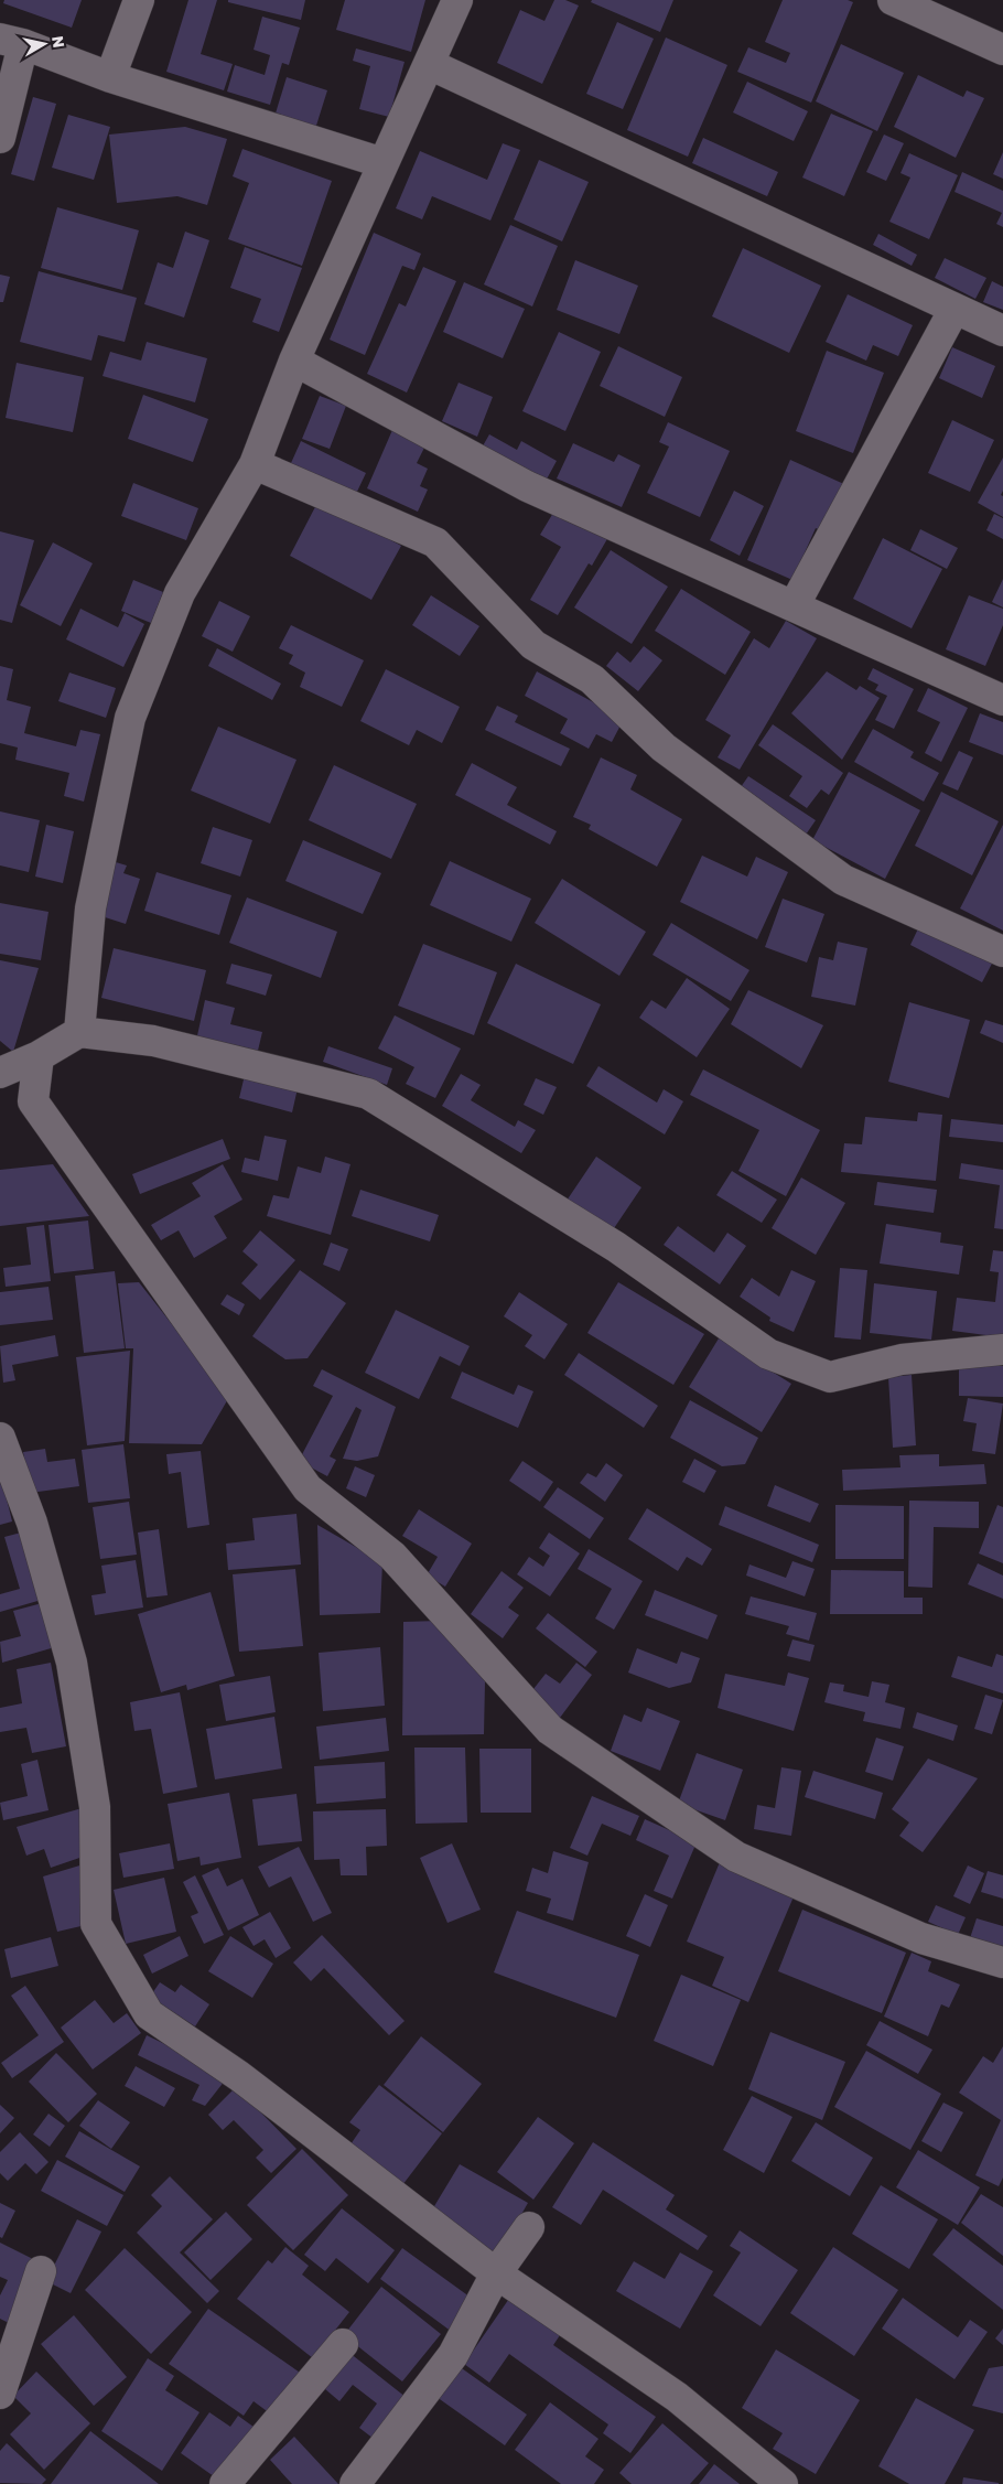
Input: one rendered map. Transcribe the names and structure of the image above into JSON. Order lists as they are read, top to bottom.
{
  "north": "right"
}
